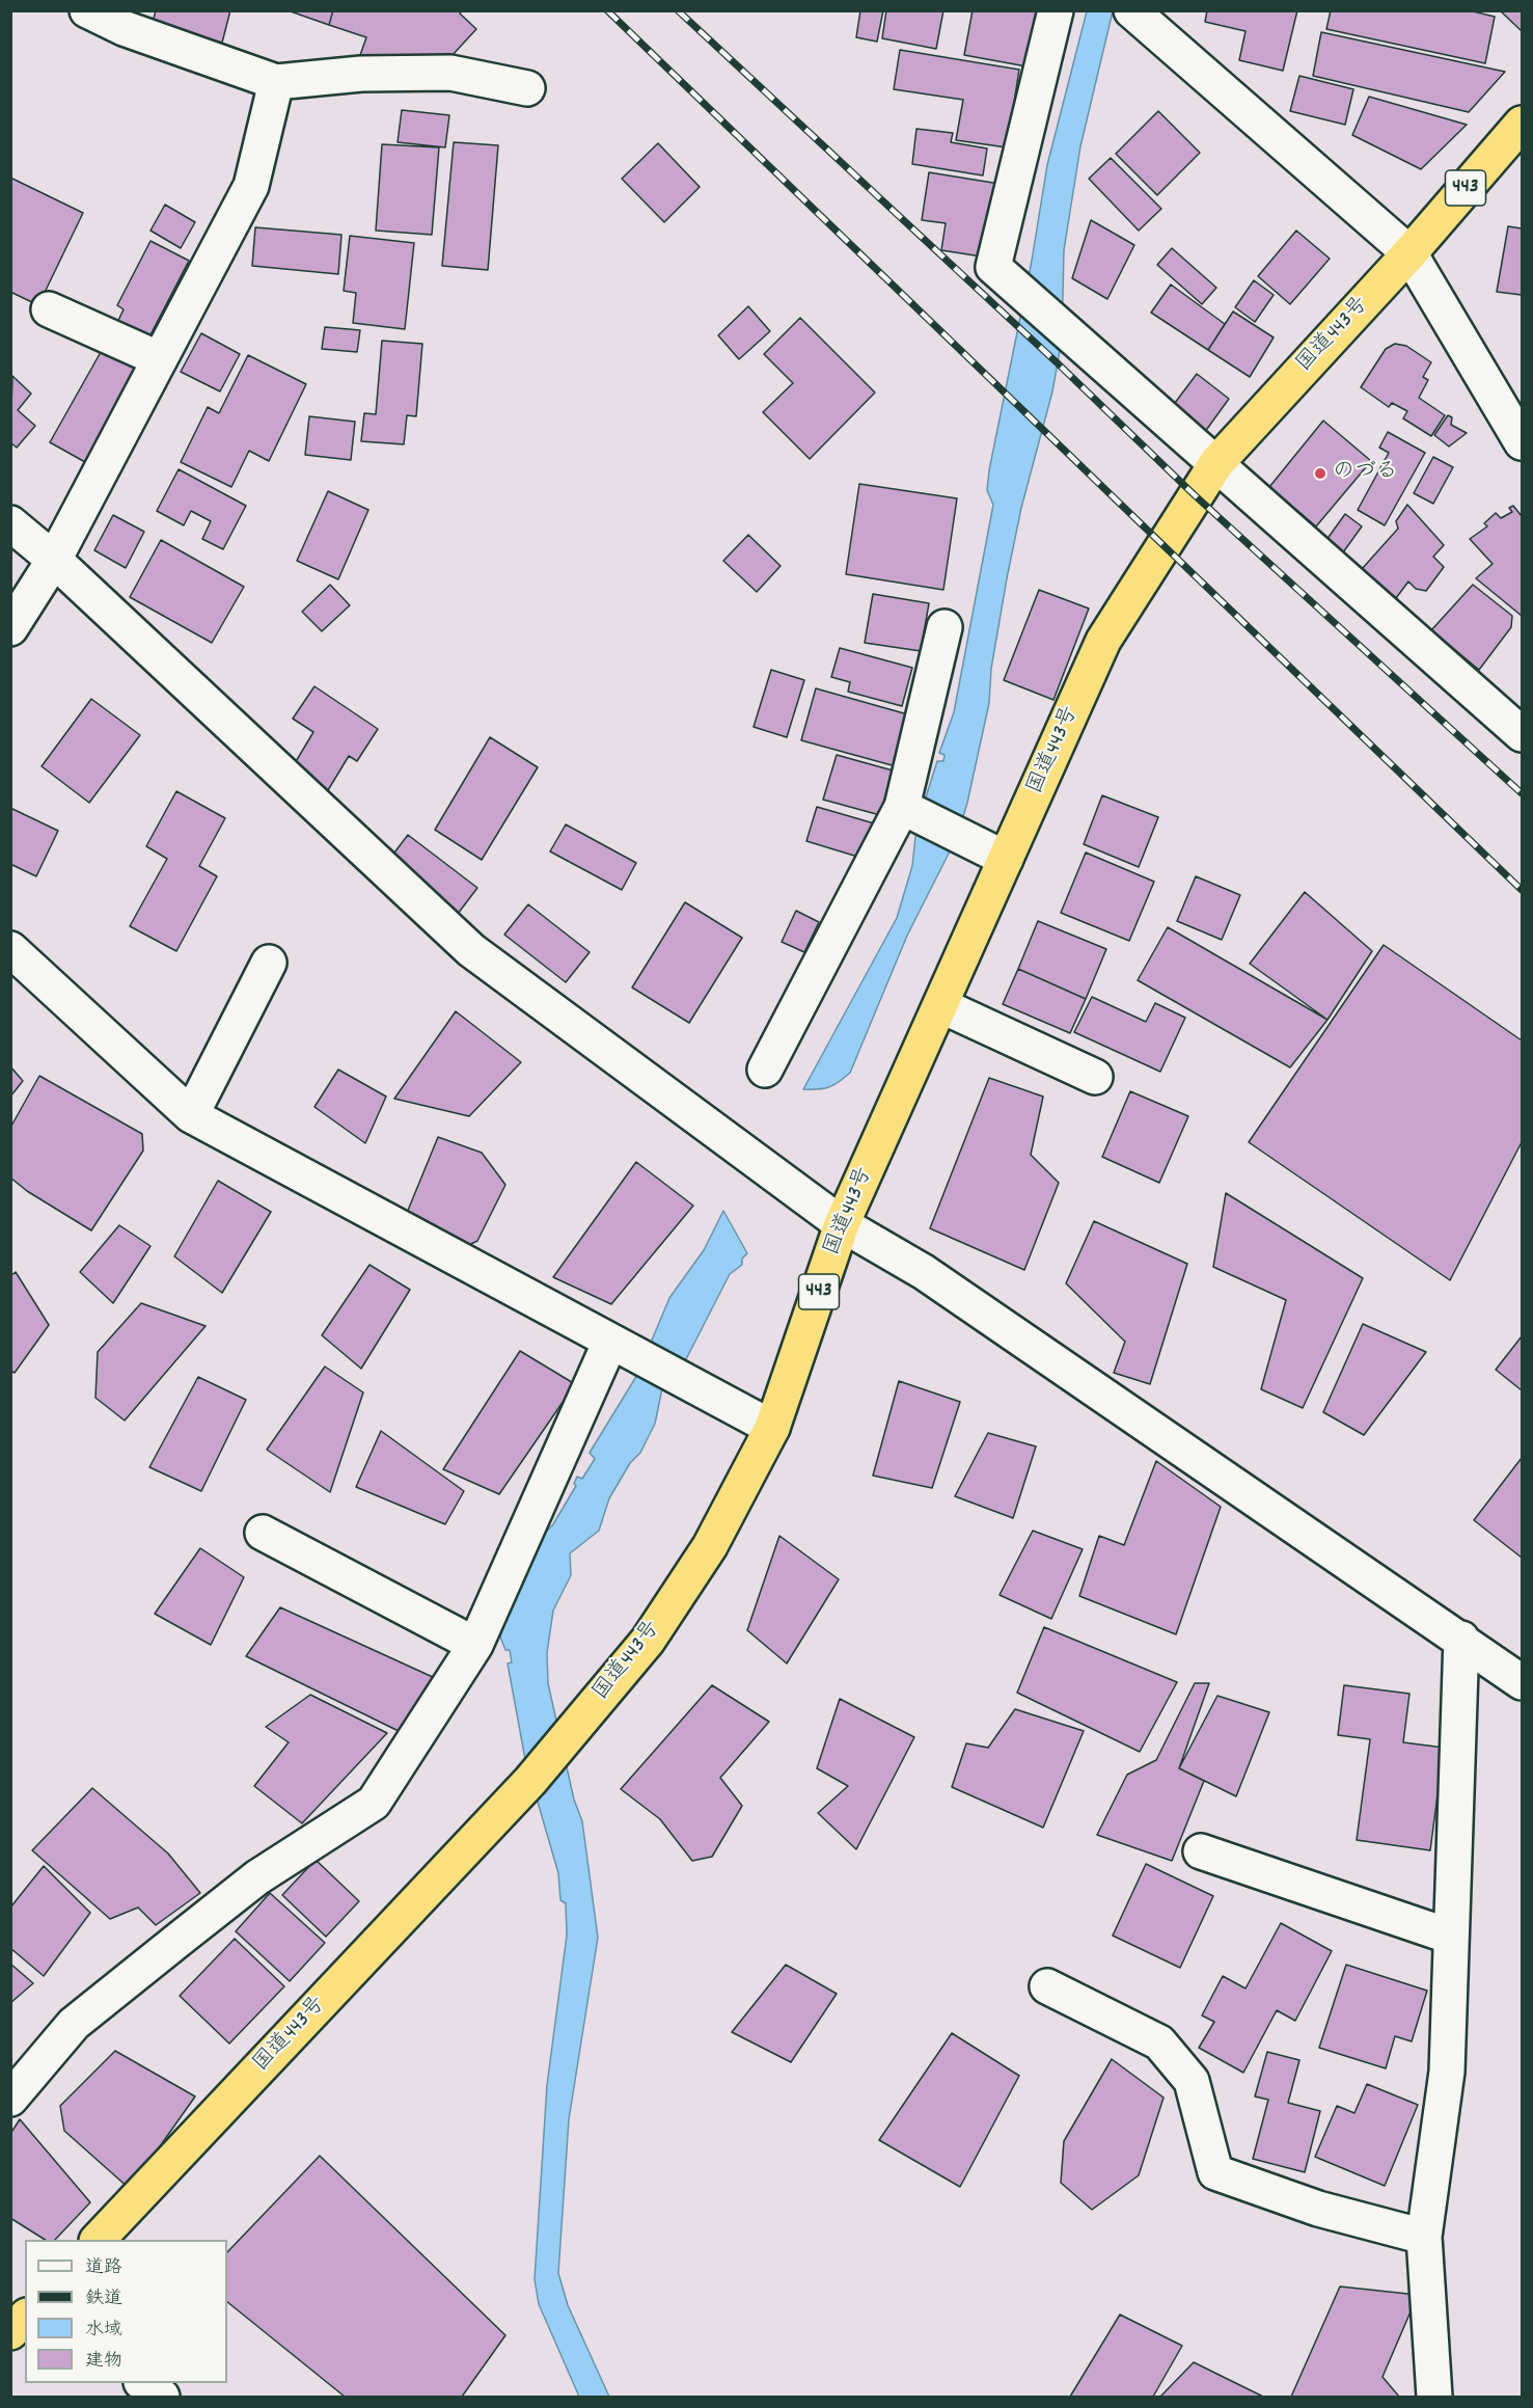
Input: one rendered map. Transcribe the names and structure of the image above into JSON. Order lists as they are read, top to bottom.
{
  "streets": {
    "highway": ["443", "国道443号"]
  },
  "places": ["のづる"],
  "legend": [
    "道路",
    "鉄道",
    "水域",
    "建物"
  ]
}
